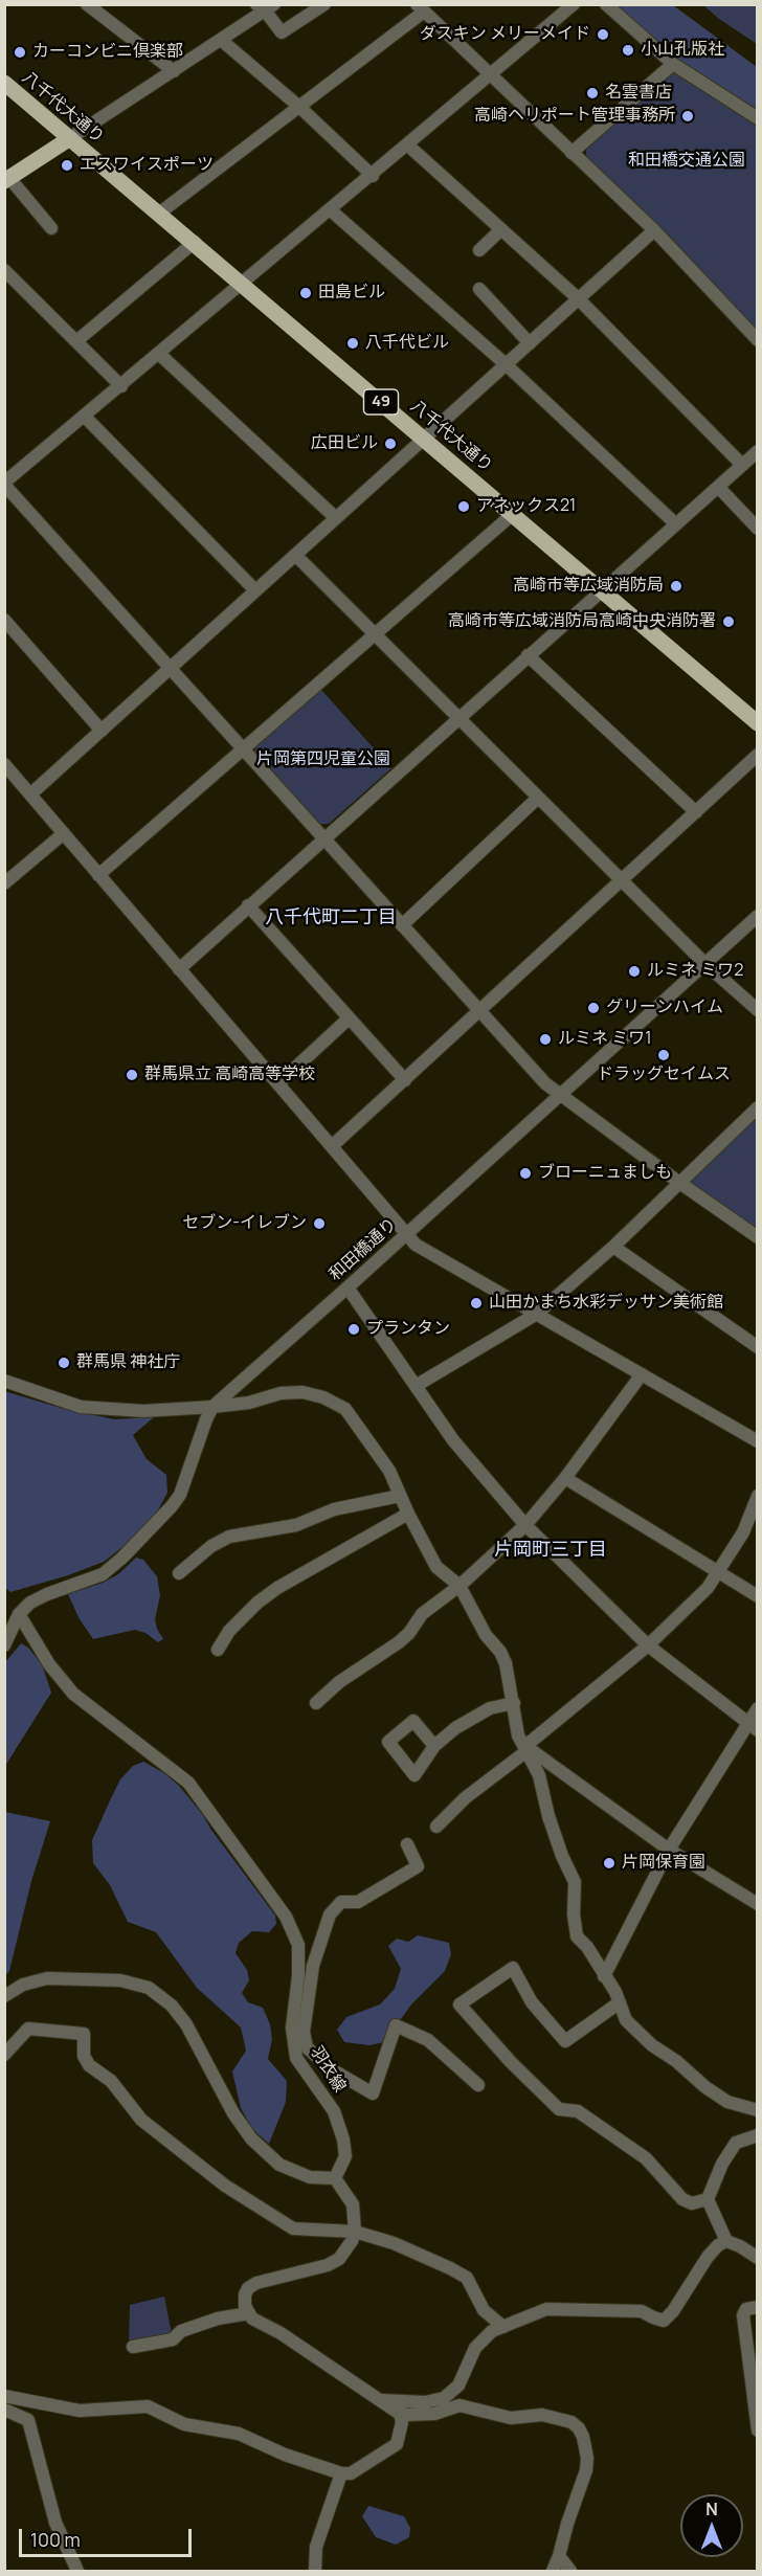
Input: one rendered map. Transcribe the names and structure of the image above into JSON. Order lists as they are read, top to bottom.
{
  "streets": {
    "main road": ["八千代大通り", "49"],
    "street": ["和田橋通り", "羽衣線"]
  },
  "crossings": [
    ["和田橋通り", "羽衣線"]
  ],
  "districts": ["八千代町二丁目", "片岡町三丁目"],
  "parks": ["和田橋交通公園", "片岡第四児童公園"],
  "places": [
    "ダスキン メリーメイド",
    "小山孔版社",
    "カーコンビニ倶楽部",
    "名雲書店",
    "高崎ヘリポート管理事務所",
    "エスワイスポーツ",
    "田島ビル",
    "八千代ビル",
    "広田ビル",
    "アネックス21",
    "高崎市等広域消防局",
    "高崎市等広域消防局高崎中央消防署",
    "ルミネ ミワ2",
    "グリーンハイム",
    "ルミネ ミワ1",
    "ドラッグセイムス",
    "群馬県立 高崎高等学校",
    "ブローニュましも",
    "セブン-イレブン",
    "山田かまち水彩デッサン美術館",
    "プランタン",
    "群馬県 神社庁",
    "片岡保育園"
  ],
  "scale_bar": "100 m",
  "north": "top"
}
